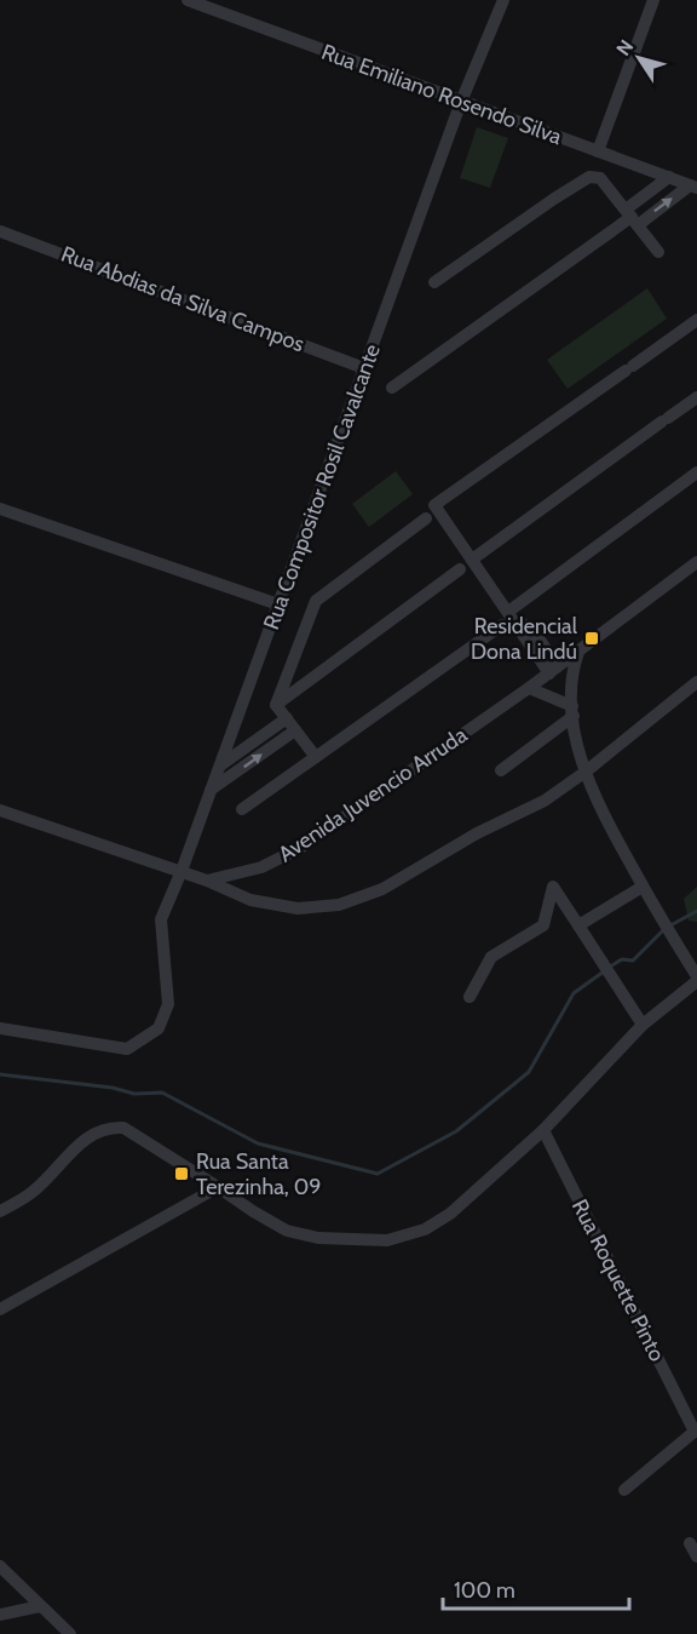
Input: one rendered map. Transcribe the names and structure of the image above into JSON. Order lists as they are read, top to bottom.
{
  "streets": {
    "street": [
      "Rua Emiliano Rosendo Silva",
      "Rua Abdias da Silva Campos",
      "Rua Compositor Rosil Cavalcante",
      "Avenida Juvencio Arruda",
      "Rua Roquette Pinto"
    ]
  },
  "crossings": [
    ["Rua Emiliano Rosendo Silva", "Rua Compositor Rosil Cavalcante"],
    ["Rua Abdias da Silva Campos", "Rua Compositor Rosil Cavalcante"]
  ],
  "places": {
    "transit": ["Residencial Dona Lindú", "Rua Santa Terezinha, 09"]
  },
  "scale_bar": "100 m",
  "north": "top left"
}
